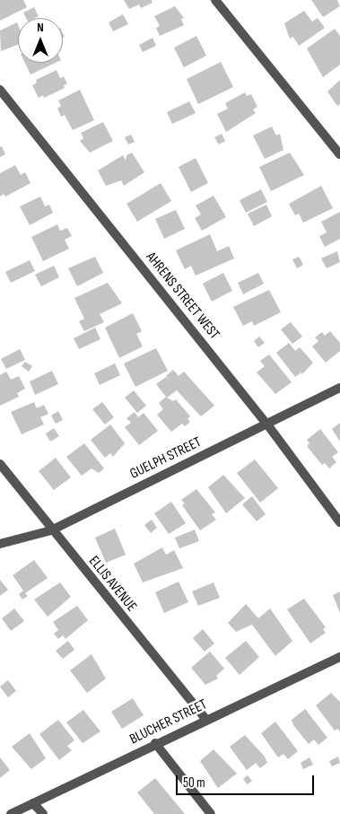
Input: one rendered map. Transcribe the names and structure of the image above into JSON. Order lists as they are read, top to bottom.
{
  "streets": {
    "street": [
      "AHRENS STREET WEST",
      "GUELPH STREET",
      "ELLIS AVENUE",
      "BLUCHER STREET"
    ]
  },
  "crossings": [
    ["AHRENS STREET WEST", "GUELPH STREET"],
    ["GUELPH STREET", "ELLIS AVENUE"],
    ["ELLIS AVENUE", "BLUCHER STREET"]
  ],
  "scale_bar": "50 m",
  "north": "top"
}
